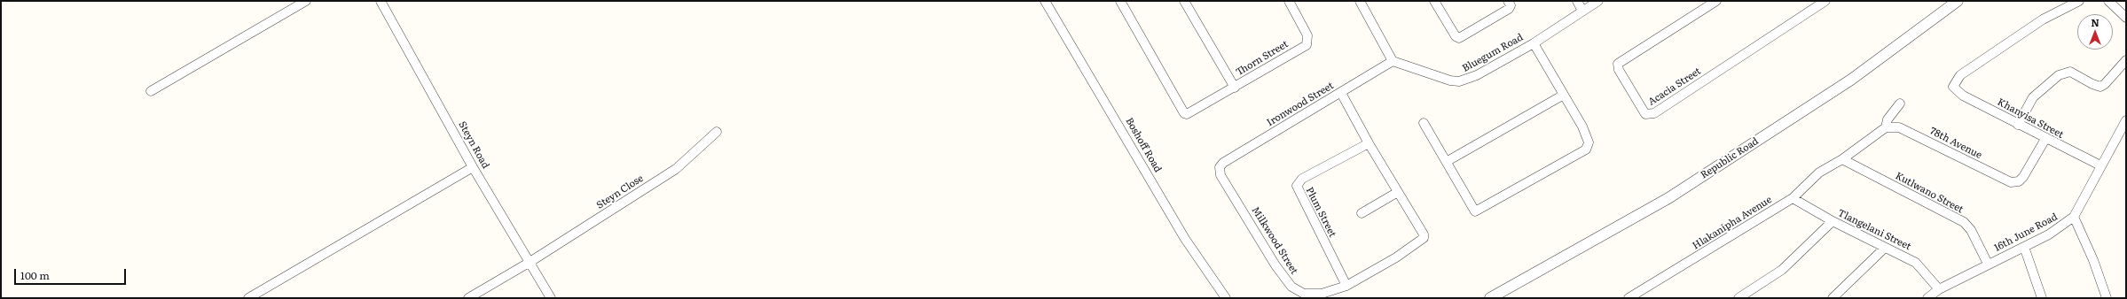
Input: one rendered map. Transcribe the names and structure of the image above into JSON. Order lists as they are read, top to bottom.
{
  "streets": {
    "street": [
      "Bluegum Road",
      "Thorn Street",
      "Acacia Street",
      "Ironwood Street",
      "Khanyisa Street",
      "78th Avenue",
      "Steyn Road",
      "Boshoff Road",
      "Republic Road",
      "Steyn Close",
      "Kutlwano Street",
      "Plum Street",
      "Hlakanipha Avenue",
      "Tlangelani Street",
      "16th June Road",
      "Milkwood Street"
    ]
  },
  "crossings": [
    ["Bluegum Road", "Ironwood Street"],
    ["Ironwood Street", "Milkwood Street"],
    ["Khanyisa Street", "78th Avenue"],
    ["Khanyisa Street", "16th June Road"],
    ["Steyn Road", "Steyn Close"],
    ["Kutlwano Street", "Hlakanipha Avenue"],
    ["Kutlwano Street", "16th June Road"],
    ["Plum Street", "Milkwood Street"],
    ["Hlakanipha Avenue", "Tlangelani Street"],
    ["Tlangelani Street", "16th June Road"]
  ],
  "scale_bar": "100 m",
  "north": "top"
}
